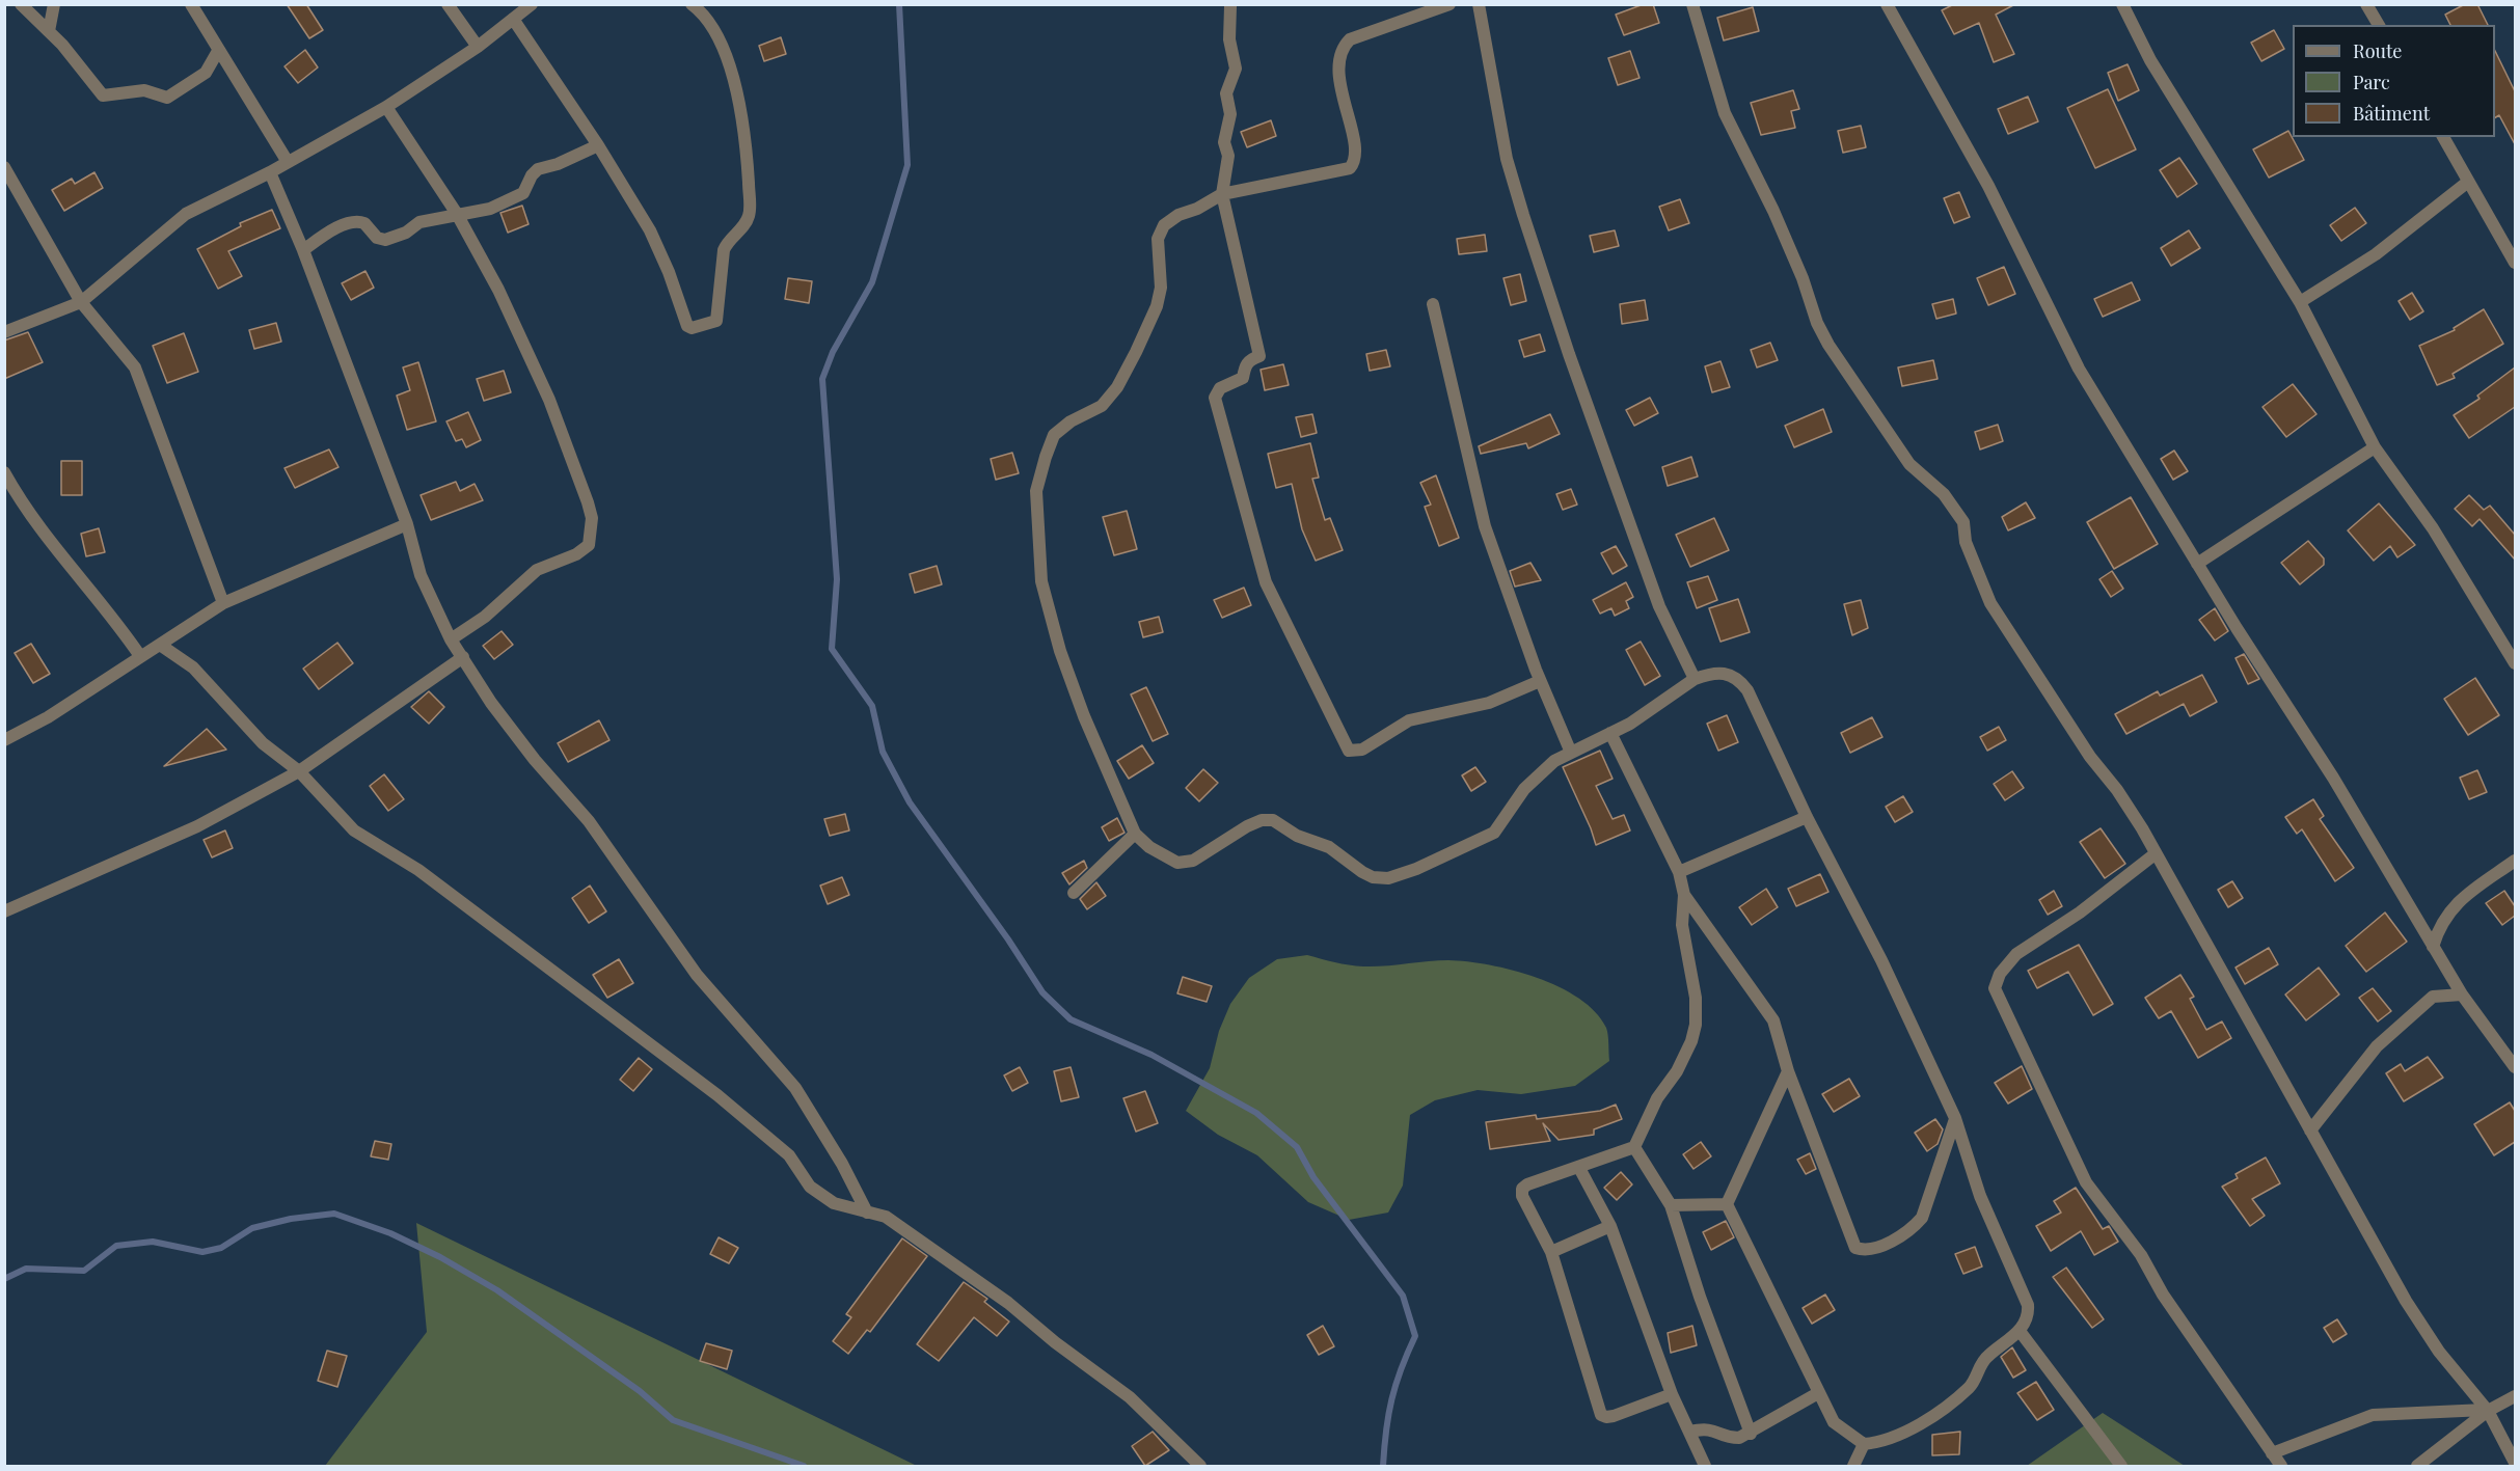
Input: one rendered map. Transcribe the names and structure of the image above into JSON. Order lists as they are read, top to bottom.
{
  "legend": ["Route", "Parc", "Bâtiment"]
}
